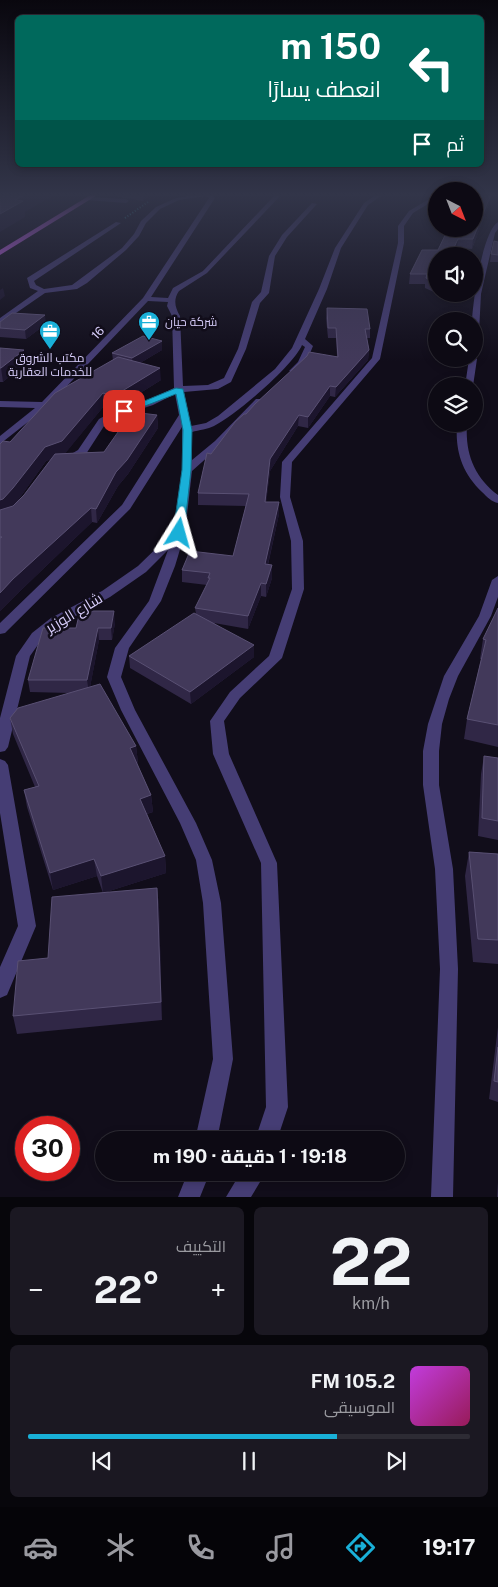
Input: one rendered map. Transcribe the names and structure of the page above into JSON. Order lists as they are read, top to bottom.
{
  "streets": {
    "street": ["16", "شارع الوزير"]
  },
  "places": {
    "office": ["شركة حيان", "مكتب الشروق للخدمات العقارية"]
  },
  "north": "bottom right",
  "page": {
    "turn": ["150 m", "انعطف يسارًا"],
    "then": "ثم",
    "limit": "30",
    "trip": "19:18 · 1 دقيقة · 190 m",
    "tile": [
      ["22", "km/h"],
      "التكييف"
    ],
    "heat": ["−", "22°", "+"],
    "song": ["105.2 FM", "الموسيقى"],
    "tabs": "19:17"
  }
}
